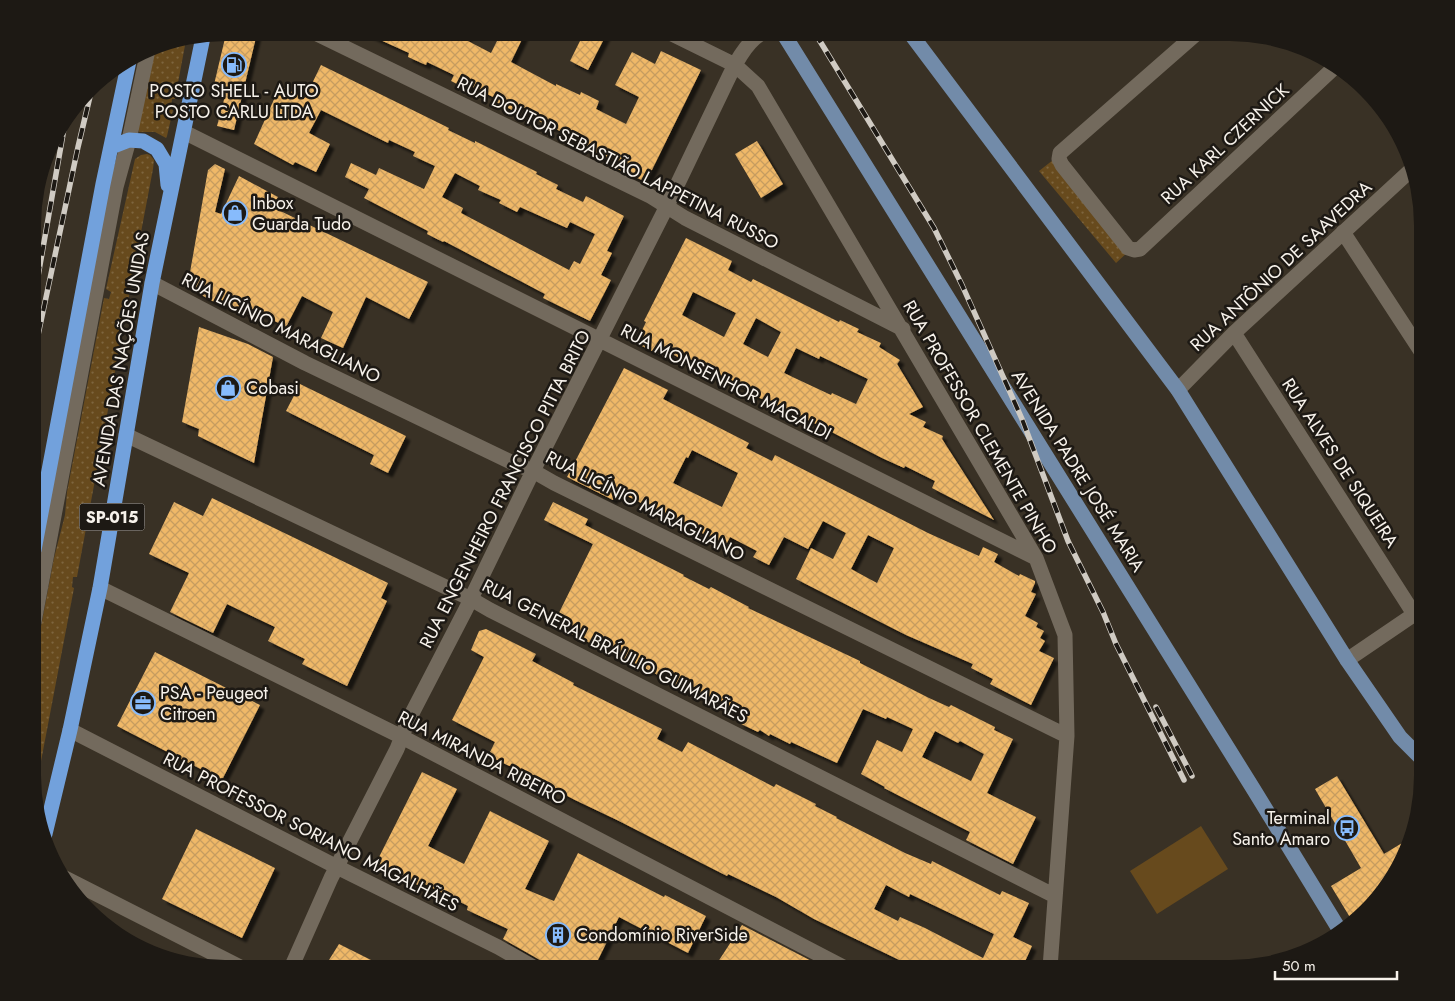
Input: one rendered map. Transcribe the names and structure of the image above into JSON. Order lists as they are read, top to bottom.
{
  "streets": {
    "highway": ["AVENIDA DAS NAÇÕES UNIDAS", "SP-015"],
    "main road": ["AVENIDA PADRE JOSÉ MARIA"],
    "street": [
      "RUA KARL CZERNICK",
      "RUA DOUTOR SEBASTIÃO LAPPETINA RUSSO",
      "RUA ANTÔNIO DE SAAVEDRA",
      "RUA LICÍNIO MARAGLIANO",
      "RUA MONSENHOR MAGALDI",
      "RUA PROFESSOR CLEMENTE PINHO",
      "RUA ALVES DE SIQUEIRA",
      "RUA ENGENHEIRO FRANCISCO PITTA BRITO",
      "RUA GENERAL BRÁULIO GUIMARÃES",
      "RUA MIRANDA RIBEIRO",
      "RUA PROFESSOR SORIANO MAGALHÃES"
    ]
  },
  "crossings": [
    ["RUA DOUTOR SEBASTIÃO LAPPETINA RUSSO", "RUA PROFESSOR CLEMENTE PINHO"],
    ["RUA DOUTOR SEBASTIÃO LAPPETINA RUSSO", "RUA ENGENHEIRO FRANCISCO PITTA BRITO"],
    ["RUA ANTÔNIO DE SAAVEDRA", "RUA ALVES DE SIQUEIRA"],
    ["RUA LICÍNIO MARAGLIANO", "AVENIDA DAS NAÇÕES UNIDAS"],
    ["RUA LICÍNIO MARAGLIANO", "RUA PROFESSOR CLEMENTE PINHO"],
    ["RUA LICÍNIO MARAGLIANO", "RUA ENGENHEIRO FRANCISCO PITTA BRITO"],
    ["AVENIDA DAS NAÇÕES UNIDAS", "RUA MONSENHOR MAGALDI"],
    ["AVENIDA DAS NAÇÕES UNIDAS", "RUA GENERAL BRÁULIO GUIMARÃES"],
    ["AVENIDA DAS NAÇÕES UNIDAS", "RUA MIRANDA RIBEIRO"],
    ["AVENIDA DAS NAÇÕES UNIDAS", "RUA PROFESSOR SORIANO MAGALHÃES"],
    ["RUA MONSENHOR MAGALDI", "RUA PROFESSOR CLEMENTE PINHO"],
    ["RUA MONSENHOR MAGALDI", "RUA ENGENHEIRO FRANCISCO PITTA BRITO"],
    ["RUA PROFESSOR CLEMENTE PINHO", "RUA ENGENHEIRO FRANCISCO PITTA BRITO"],
    ["RUA PROFESSOR CLEMENTE PINHO", "RUA GENERAL BRÁULIO GUIMARÃES"],
    ["RUA ENGENHEIRO FRANCISCO PITTA BRITO", "RUA GENERAL BRÁULIO GUIMARÃES"],
    ["RUA ENGENHEIRO FRANCISCO PITTA BRITO", "RUA MIRANDA RIBEIRO"],
    ["RUA ENGENHEIRO FRANCISCO PITTA BRITO", "RUA PROFESSOR SORIANO MAGALHÃES"]
  ],
  "places": {
    "fuel station": ["POSTO SHELL - AUTO POSTO CARLU LTDA"],
    "shop": ["Inbox Guarda Tudo", "Cobasi"],
    "office": ["PSA - Peugeot Citroen"],
    "bus stop": ["Terminal Santo Amaro"],
    "building": ["Condomínio RiverSide"]
  },
  "scale_bar": "50 m"
}
